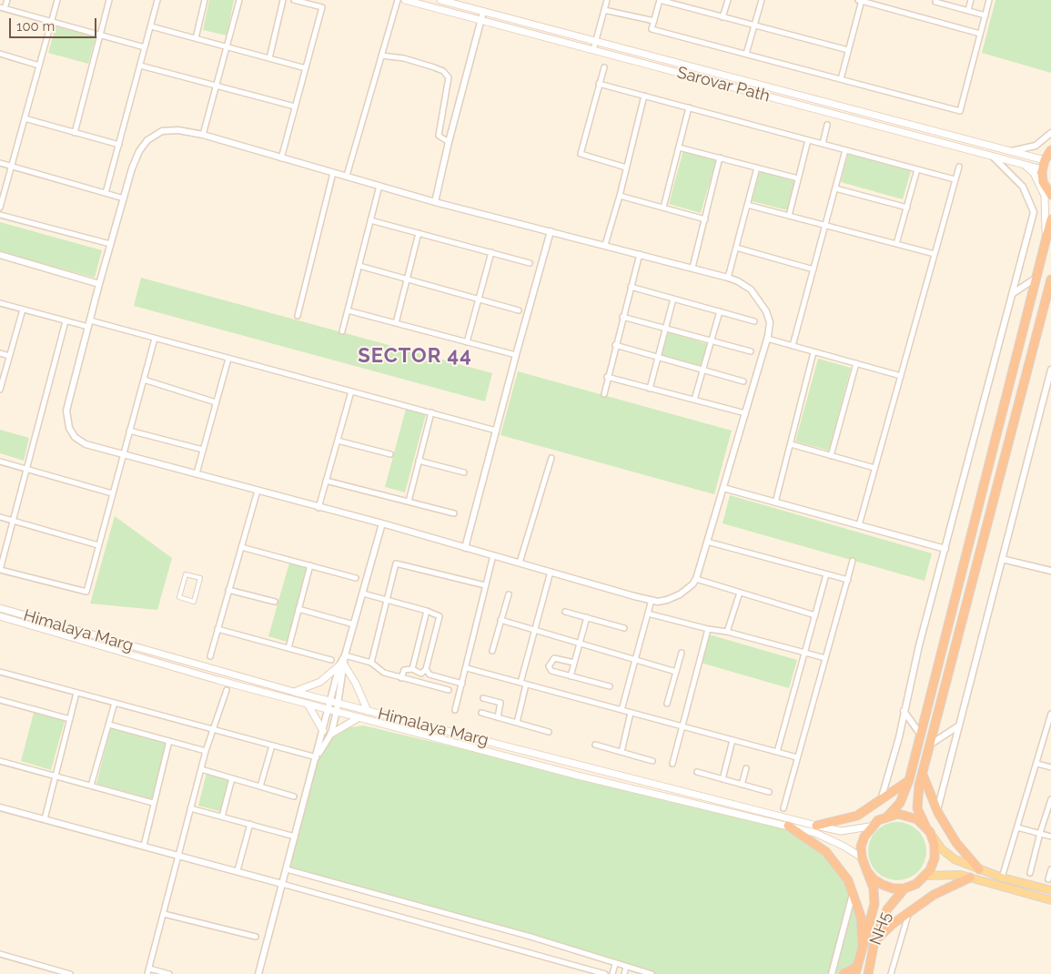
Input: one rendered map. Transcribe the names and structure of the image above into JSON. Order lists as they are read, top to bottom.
{
  "streets": {
    "highway": ["NH5"],
    "main road": ["Sarovar Path", "Himalaya Marg"]
  },
  "crossings": [
    ["Himalaya Marg", "NH5"]
  ],
  "districts": ["SECTOR 44"],
  "scale_bar": "100 m"
}
